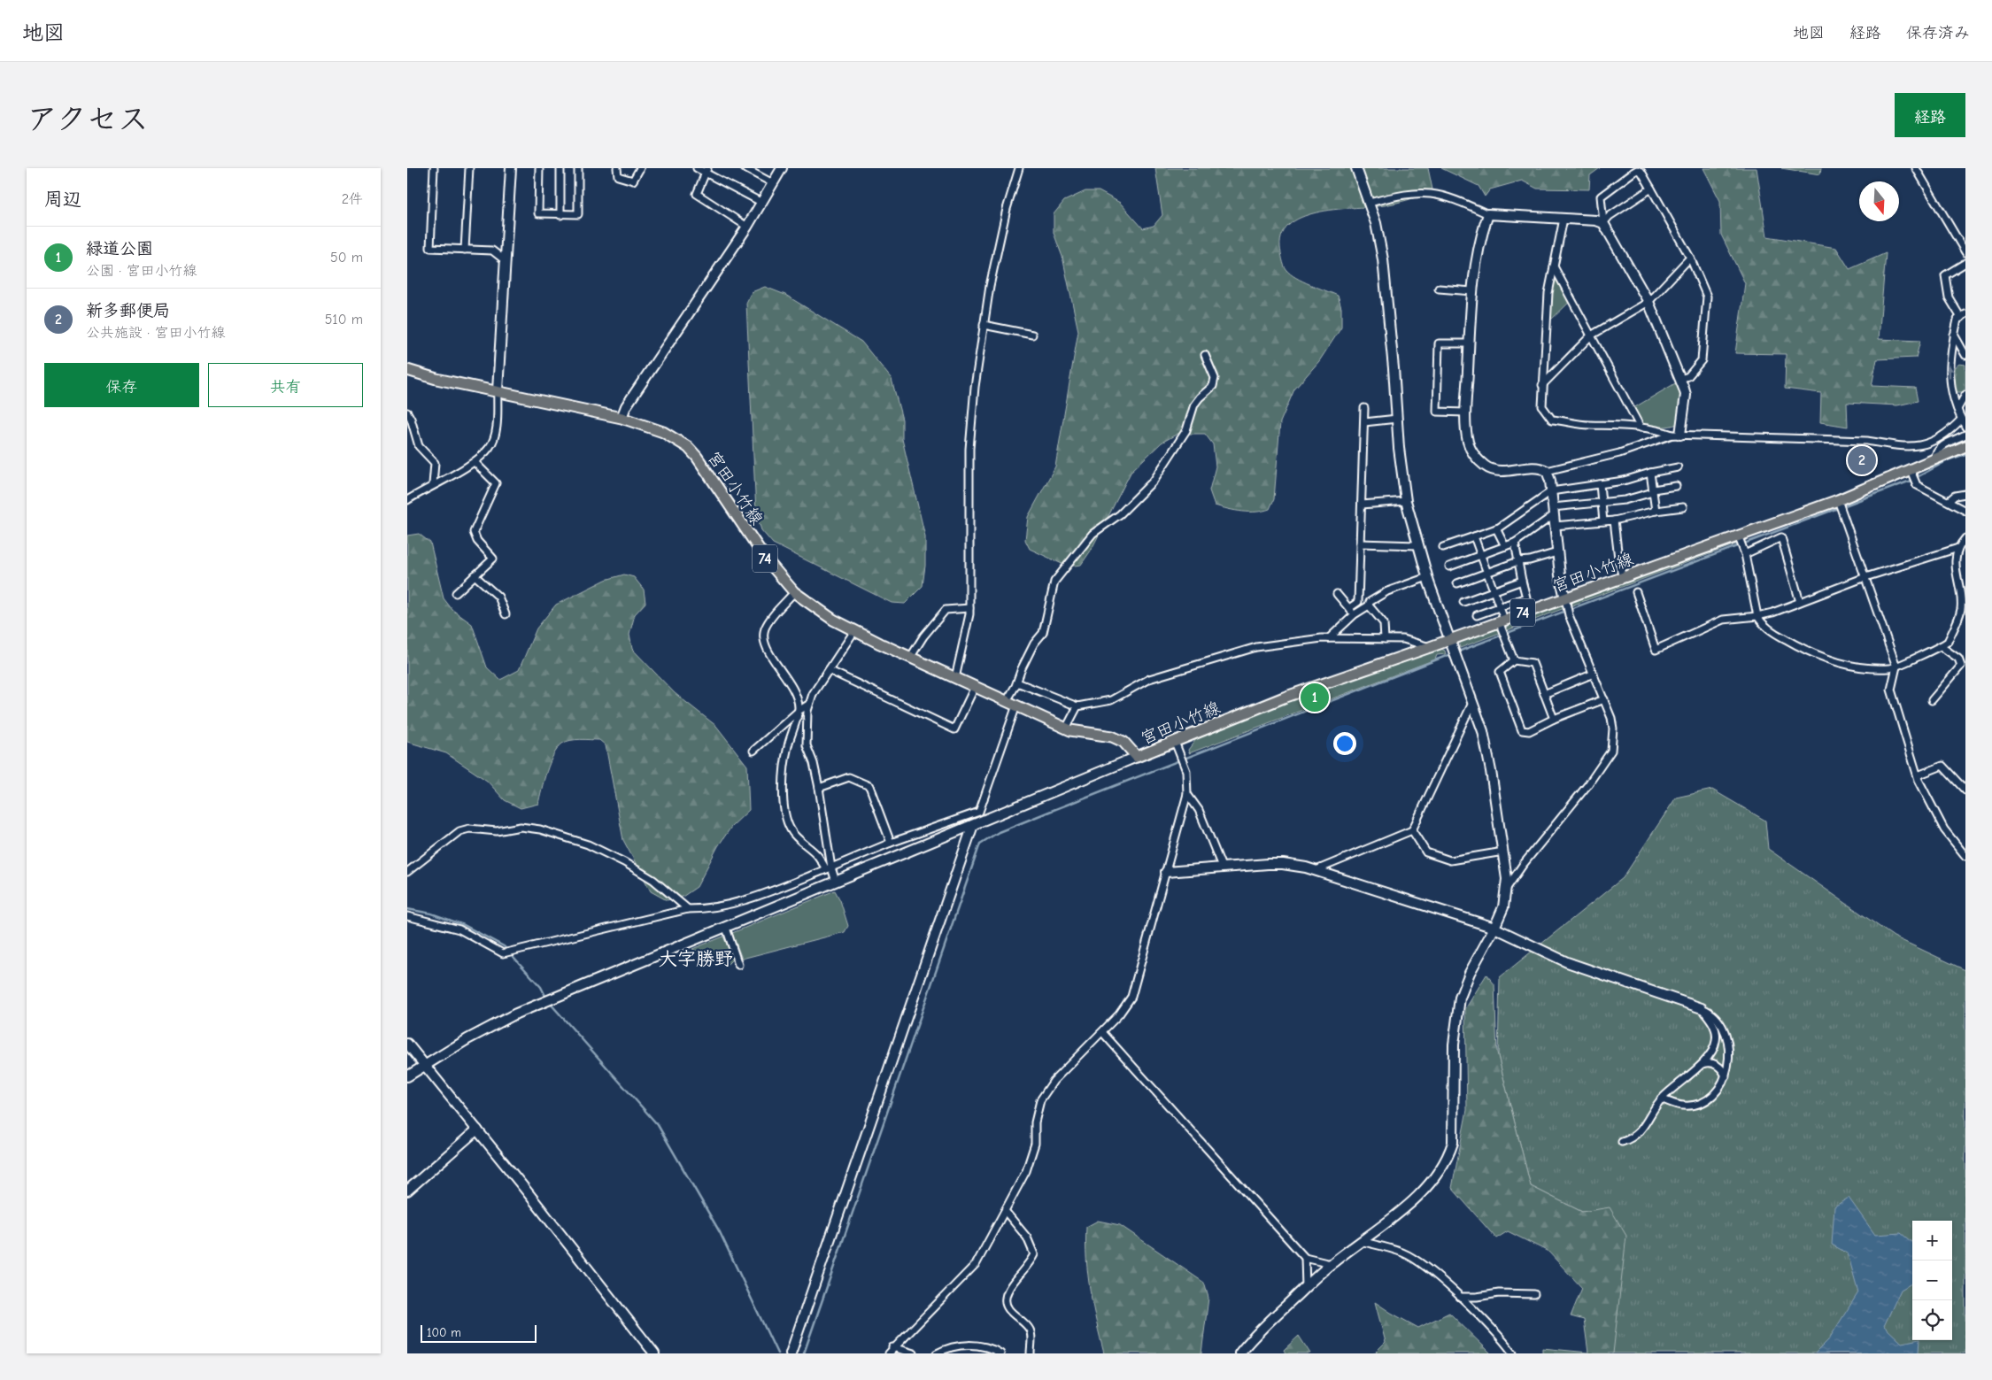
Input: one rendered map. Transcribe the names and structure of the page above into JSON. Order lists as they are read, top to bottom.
{
  "streets": {
    "main road": ["宮田小竹線", "74"]
  },
  "districts": ["大字勝野"],
  "scale_bar": "100 m",
  "north": "bottom",
  "page": {
    "header": "地図",
    "nav": ["地図", "経路", "保存済み"],
    "title": "アクセス",
    "buttons": [
      "経路",
      ["保存", "共有"]
    ],
    "heading": ["周辺", "2件"],
    "list": [
      {
        "mark": "1",
        "name": "緑道公園",
        "note": "公園 · 宮田小竹線",
        "value": "50 m"
      },
      {
        "mark": "2",
        "name": "新多郵便局",
        "note": "公共施設 · 宮田小竹線",
        "value": "510 m"
      }
    ],
    "pins": ["2", "1"],
    "map_buttons": ["+", "−"],
    "scale": "100 m"
  }
}
